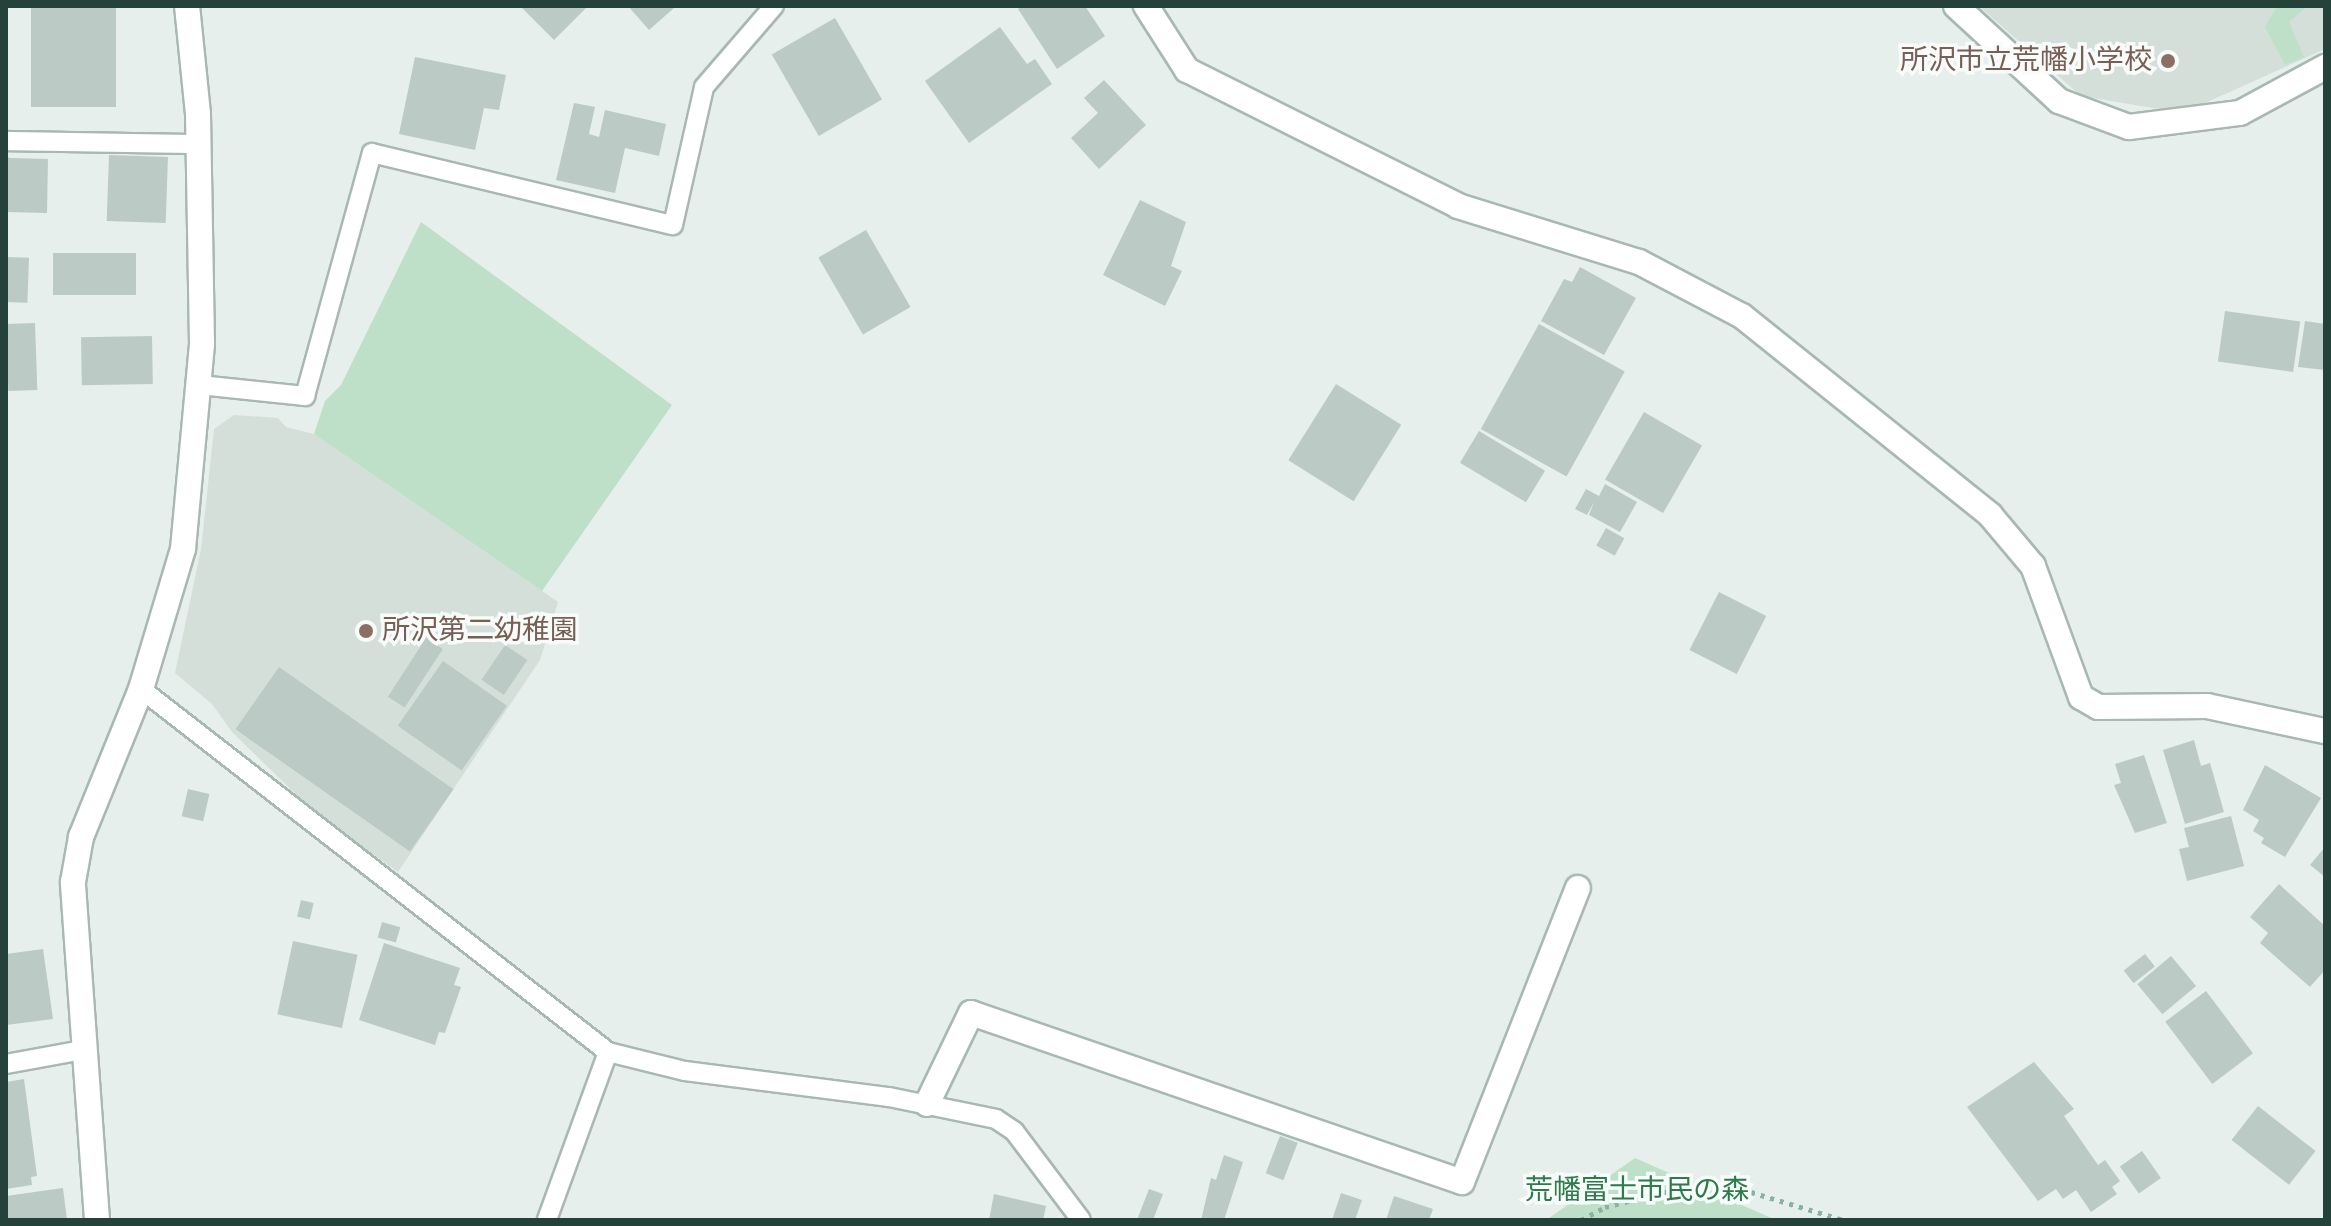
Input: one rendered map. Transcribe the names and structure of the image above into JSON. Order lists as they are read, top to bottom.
{
  "parks": ["荒幡富士市民の森"],
  "places": ["所沢市立荒幡小学校", "所沢第二幼稚園"]
}
